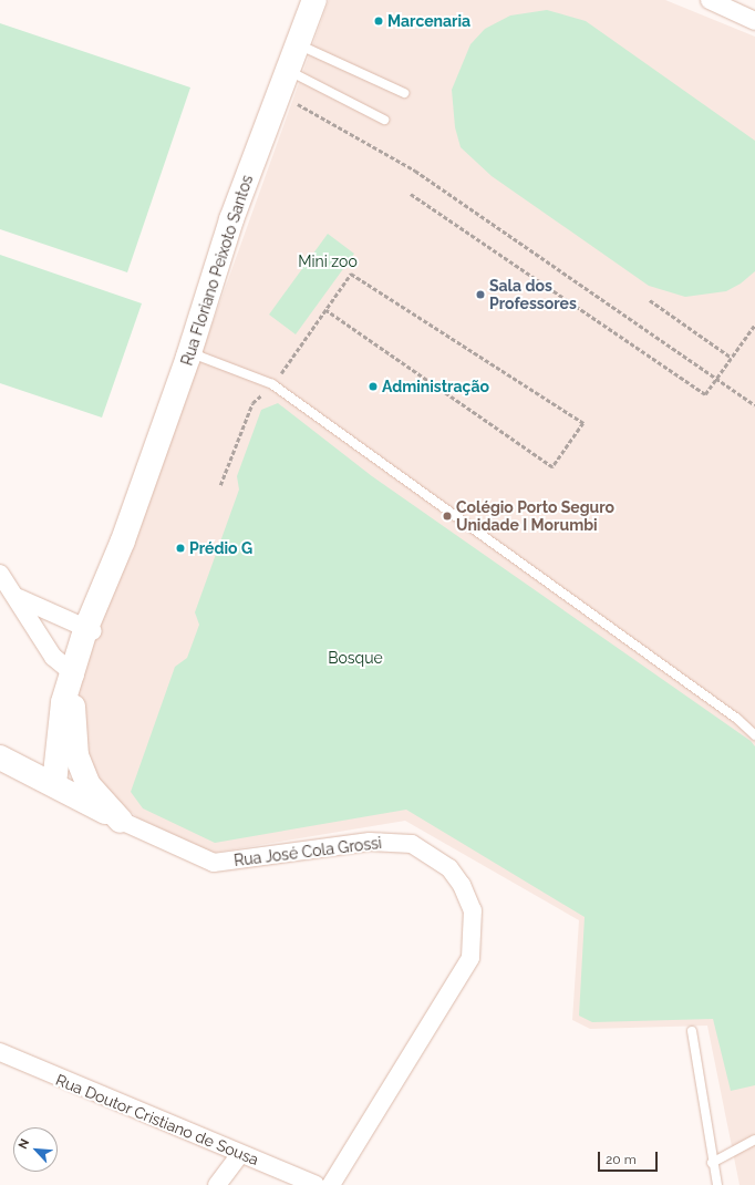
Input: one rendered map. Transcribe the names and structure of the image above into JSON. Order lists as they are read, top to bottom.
{
  "streets": {
    "street": ["Rua Floriano Peixoto Santos", "Rua José Cola Grossi", "Rua Doutor Cristiano de Sousa"]
  },
  "crossings": [
    ["Rua Floriano Peixoto Santos", "Rua José Cola Grossi"]
  ],
  "parks": ["Mini zoo", "Bosque"],
  "places": [
    "Marcenaria",
    "Sala dos Professores",
    "Administração",
    "Colégio Porto Seguro Unidade I Morumbi",
    "Prédio G"
  ],
  "scale_bar": "20 m",
  "north": "top left"
}
